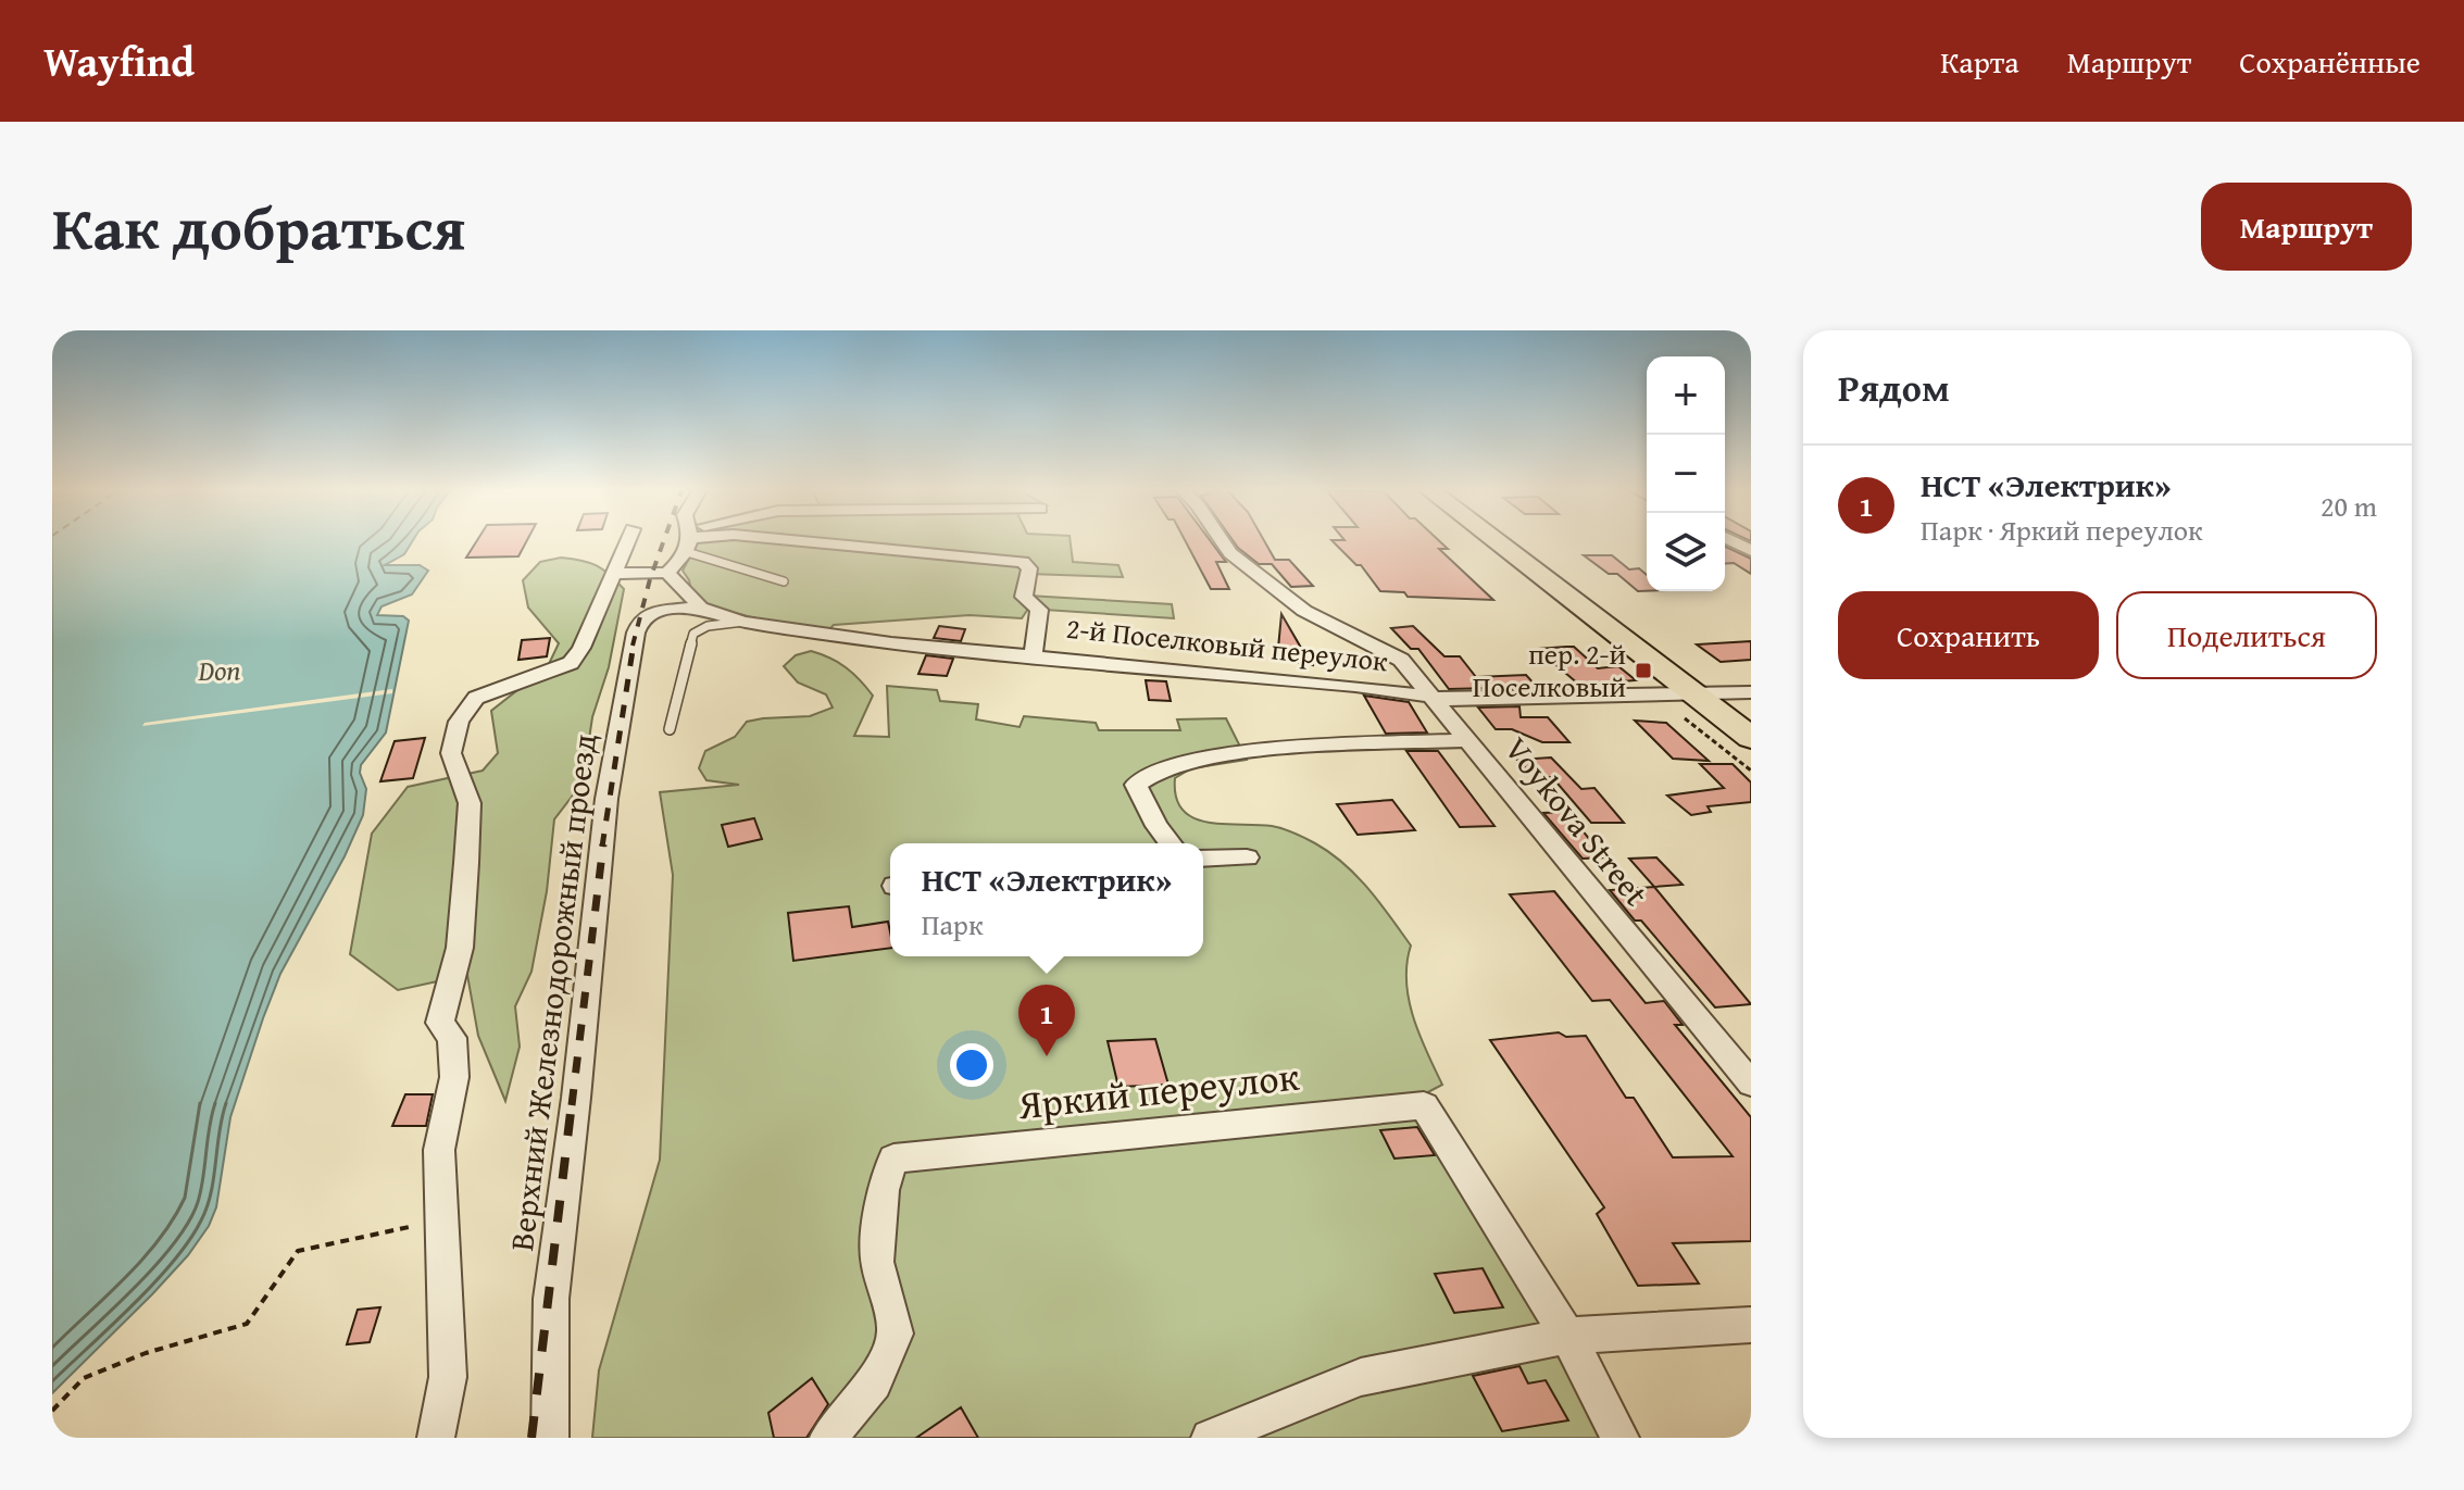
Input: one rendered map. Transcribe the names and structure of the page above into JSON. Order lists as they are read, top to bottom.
{
  "streets": {
    "street": [
      "2-й Поселковый переулок",
      "Voykova Street",
      "Верхний Железнодорожный проезд",
      "Яркий переулок"
    ]
  },
  "crossings": [
    ["2-й Поселковый переулок", "Voykova Street"],
    ["2-й Поселковый переулок", "Верхний Железнодорожный проезд"]
  ],
  "water": ["Don"],
  "places": {
    "transit": ["пер. 2-й Поселковый"]
  },
  "page": {
    "header": "Wayfind",
    "nav": ["Карта", "Маршрут", "Сохранённые"],
    "title": "Как добраться",
    "buttons": [
      "Маршрут",
      ["Сохранить", "Поделиться"]
    ],
    "heading": "Рядом",
    "map_buttons": ["+", "−"],
    "list": [
      {
        "mark": "1",
        "name": "НСТ «Электрик»",
        "note": "Парк · Яркий переулок",
        "value": "20 m"
      }
    ],
    "popup": ["НСТ «Электрик»", "Парк"],
    "pins": "1"
  }
}
